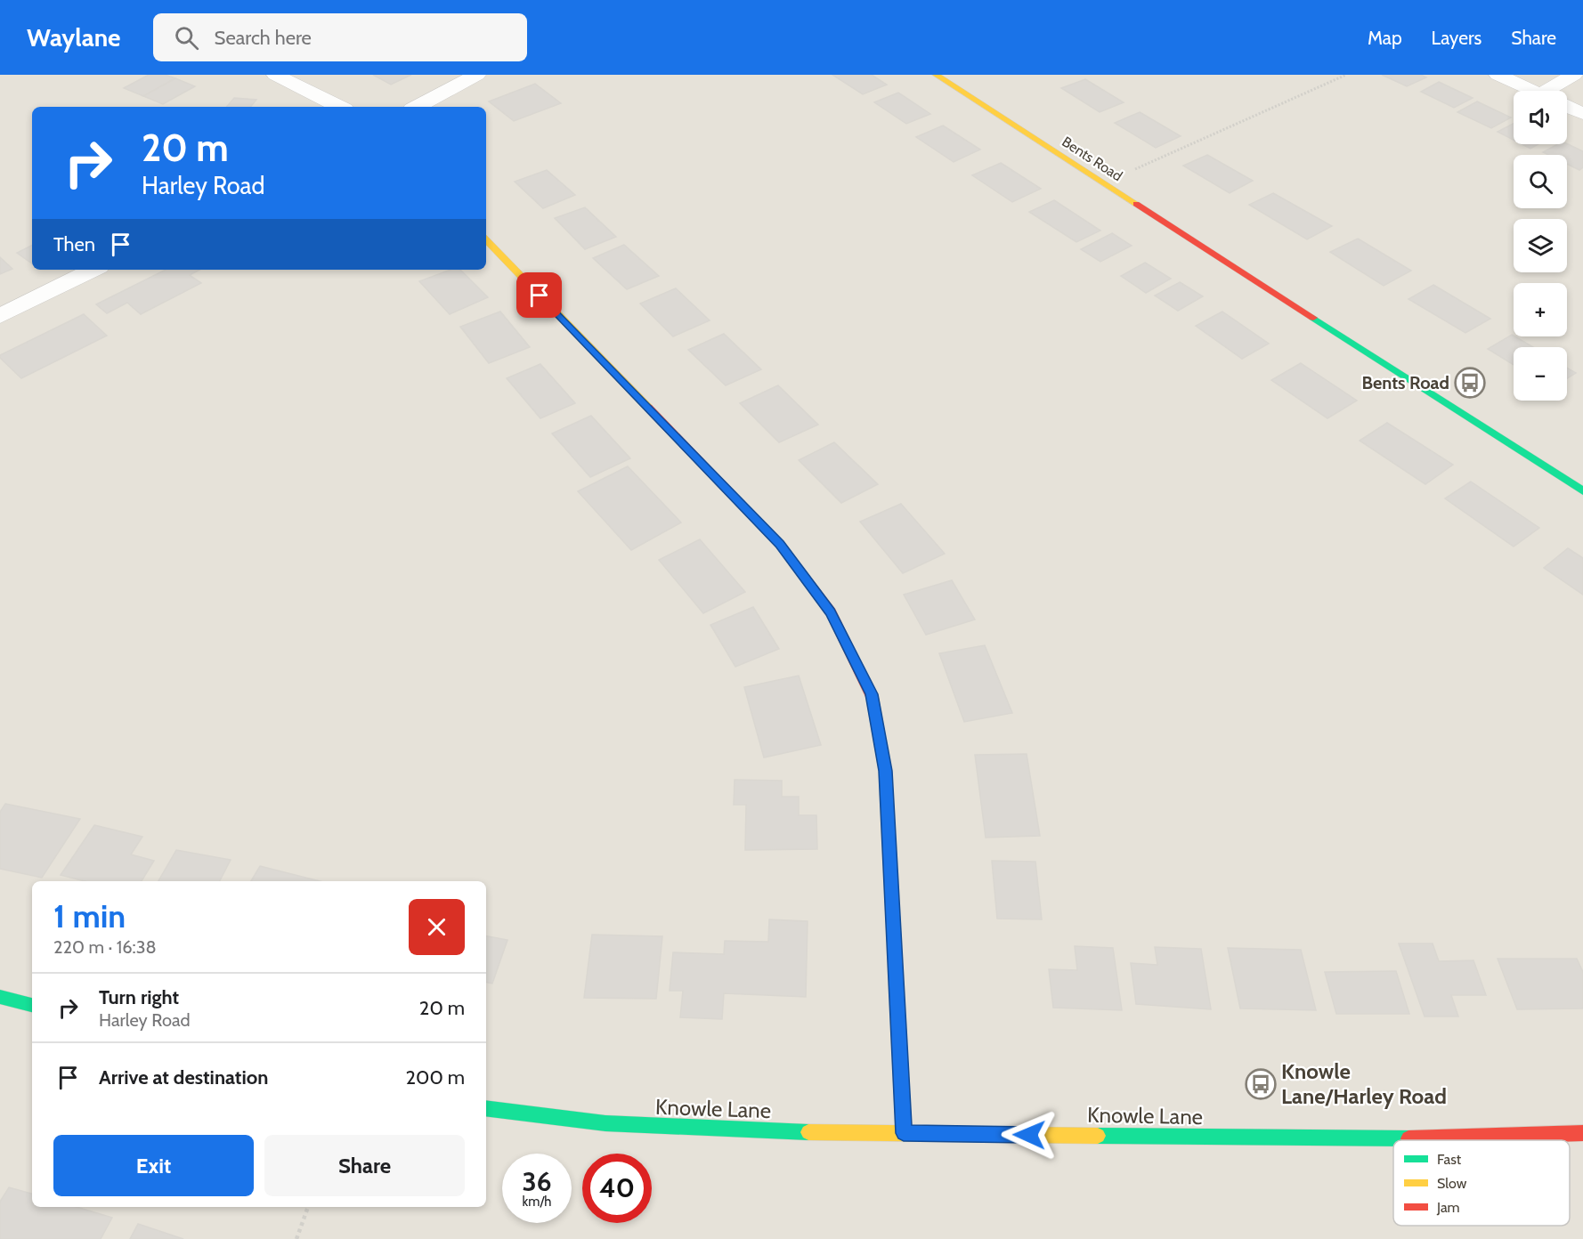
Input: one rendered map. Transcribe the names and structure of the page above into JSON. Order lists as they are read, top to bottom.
{
  "streets": {
    "street": ["Bents Road", "Knowle Lane"]
  },
  "places": {
    "bus stop": ["Bents Road", "Knowle Lane/Harley Road"]
  },
  "legend": ["Fast", "Slow", "Jam"],
  "page": {
    "header": "Waylane",
    "search": "Search here",
    "nav": ["Map", "Layers", "Share"],
    "map_buttons": ["+", "−"],
    "turn": ["20 m", "Harley Road"],
    "then": "Then",
    "heading": ["1 min", "220 m · 16:38"],
    "list": [
      {
        "name": "Turn right",
        "note": "Harley Road",
        "value": "20 m"
      },
      {
        "name": "Arrive at destination",
        "value": "200 m"
      }
    ],
    "buttons": ["Exit", "Share"],
    "speed": "36 km/h",
    "limit": "40"
  }
}
